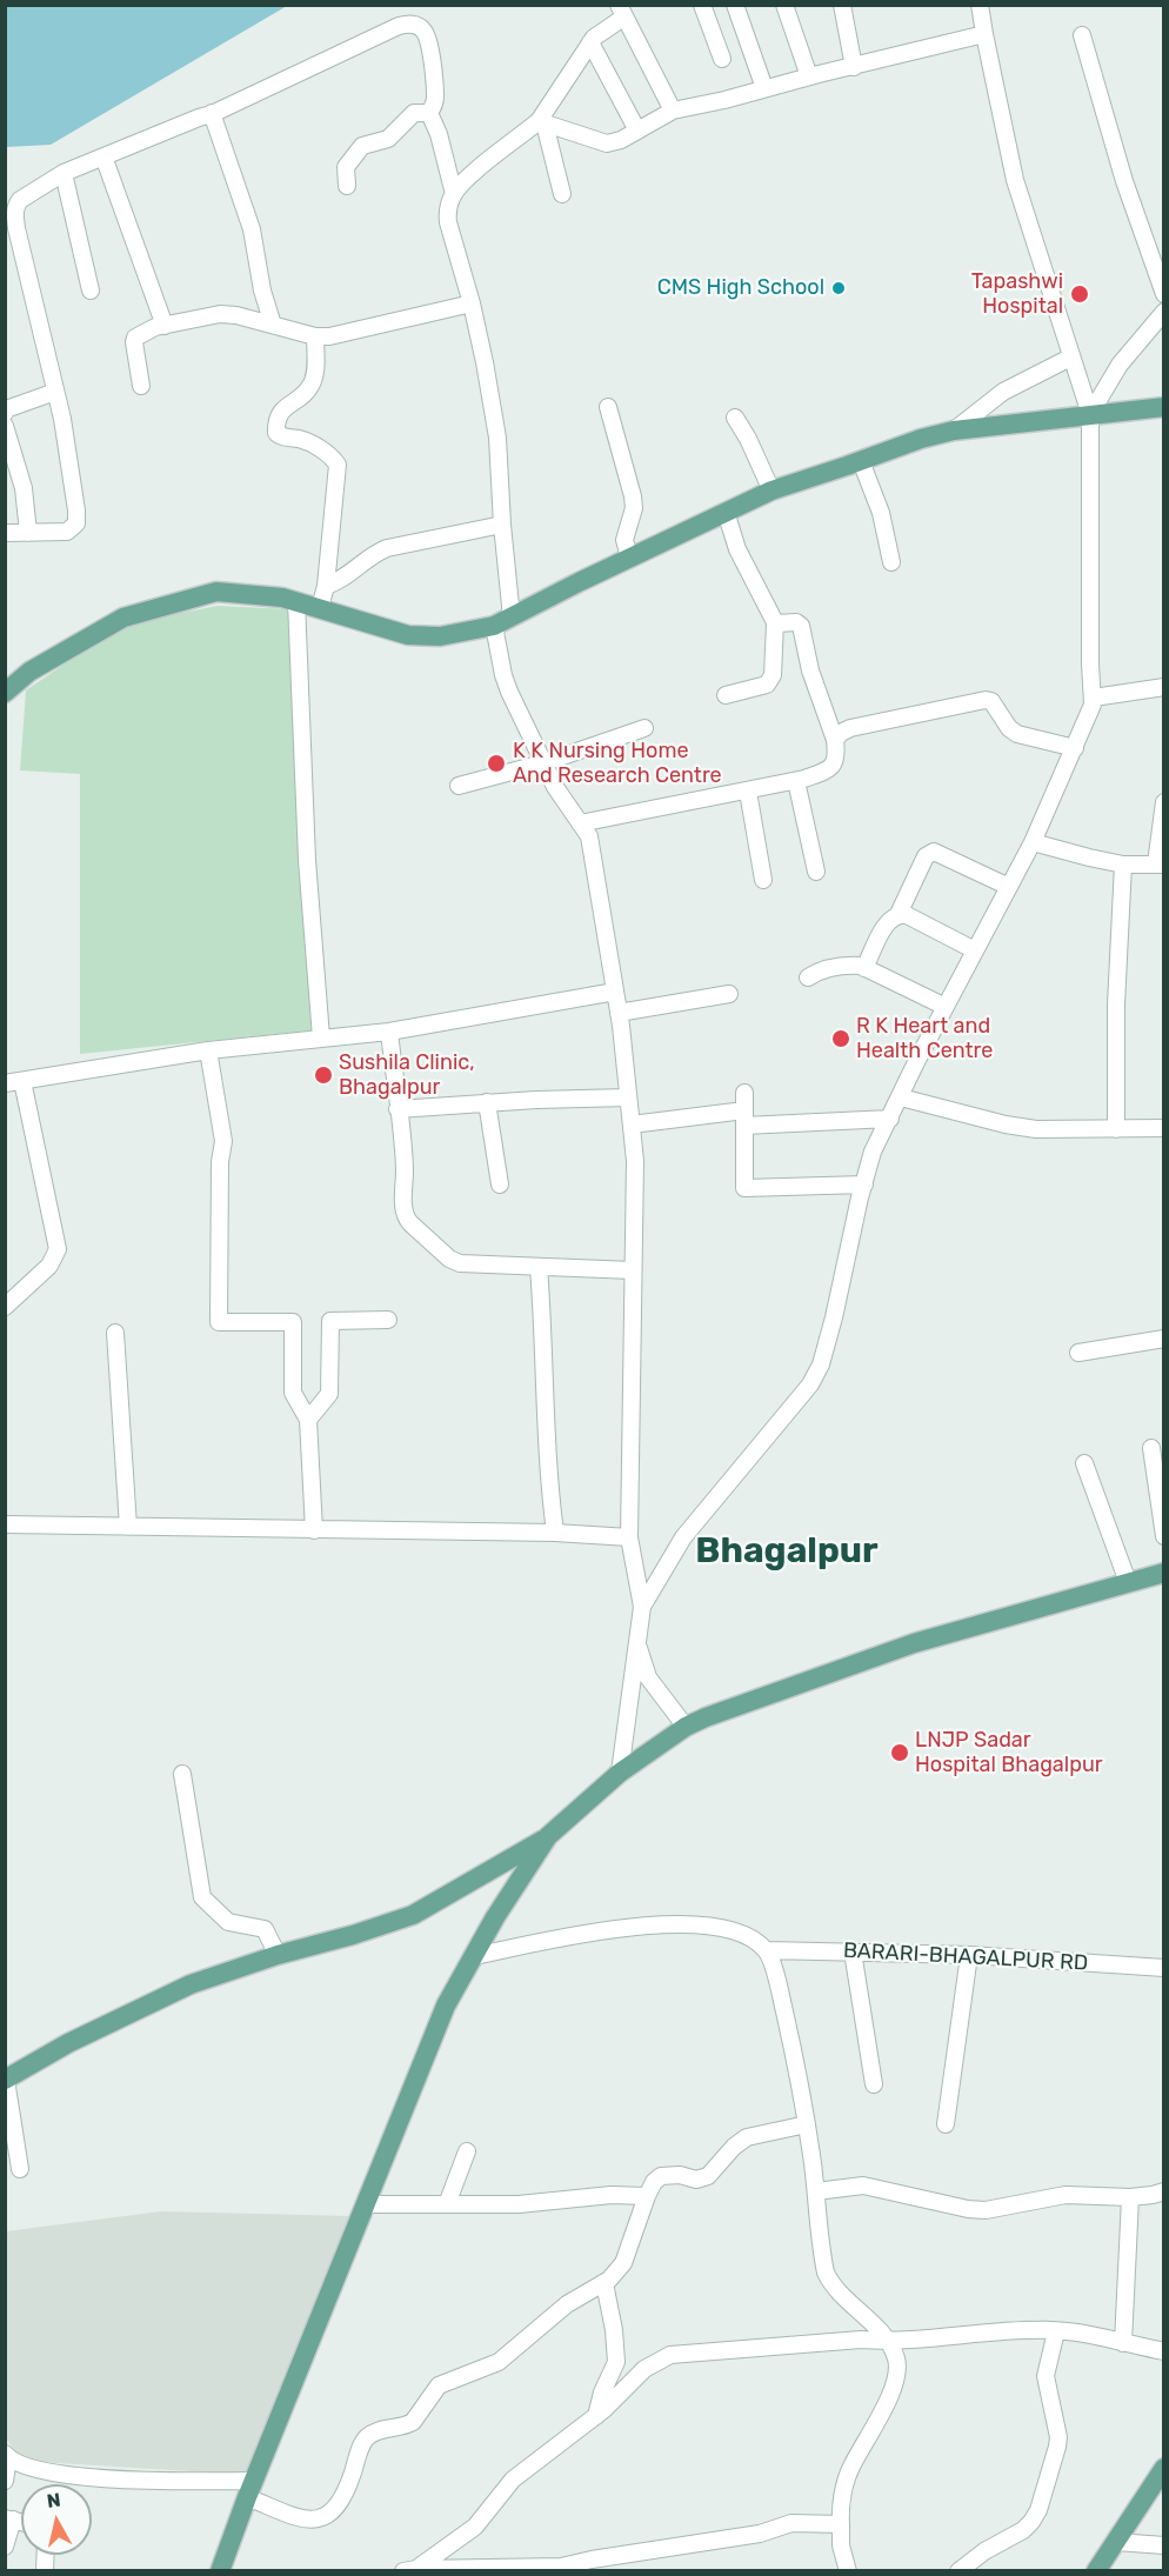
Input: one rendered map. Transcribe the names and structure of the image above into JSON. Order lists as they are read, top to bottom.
{
  "streets": {
    "street": ["BARARI-BHAGALPUR RD"]
  },
  "districts": ["Bhagalpur"],
  "places": [
    "CMS High School",
    "Tapashwi Hospital",
    "K K Nursing Home And Research Centre",
    "R K Heart and Health Centre",
    "Sushila Clinic, Bhagalpur",
    "LNJP Sadar Hospital Bhagalpur"
  ],
  "north": "top"
}
